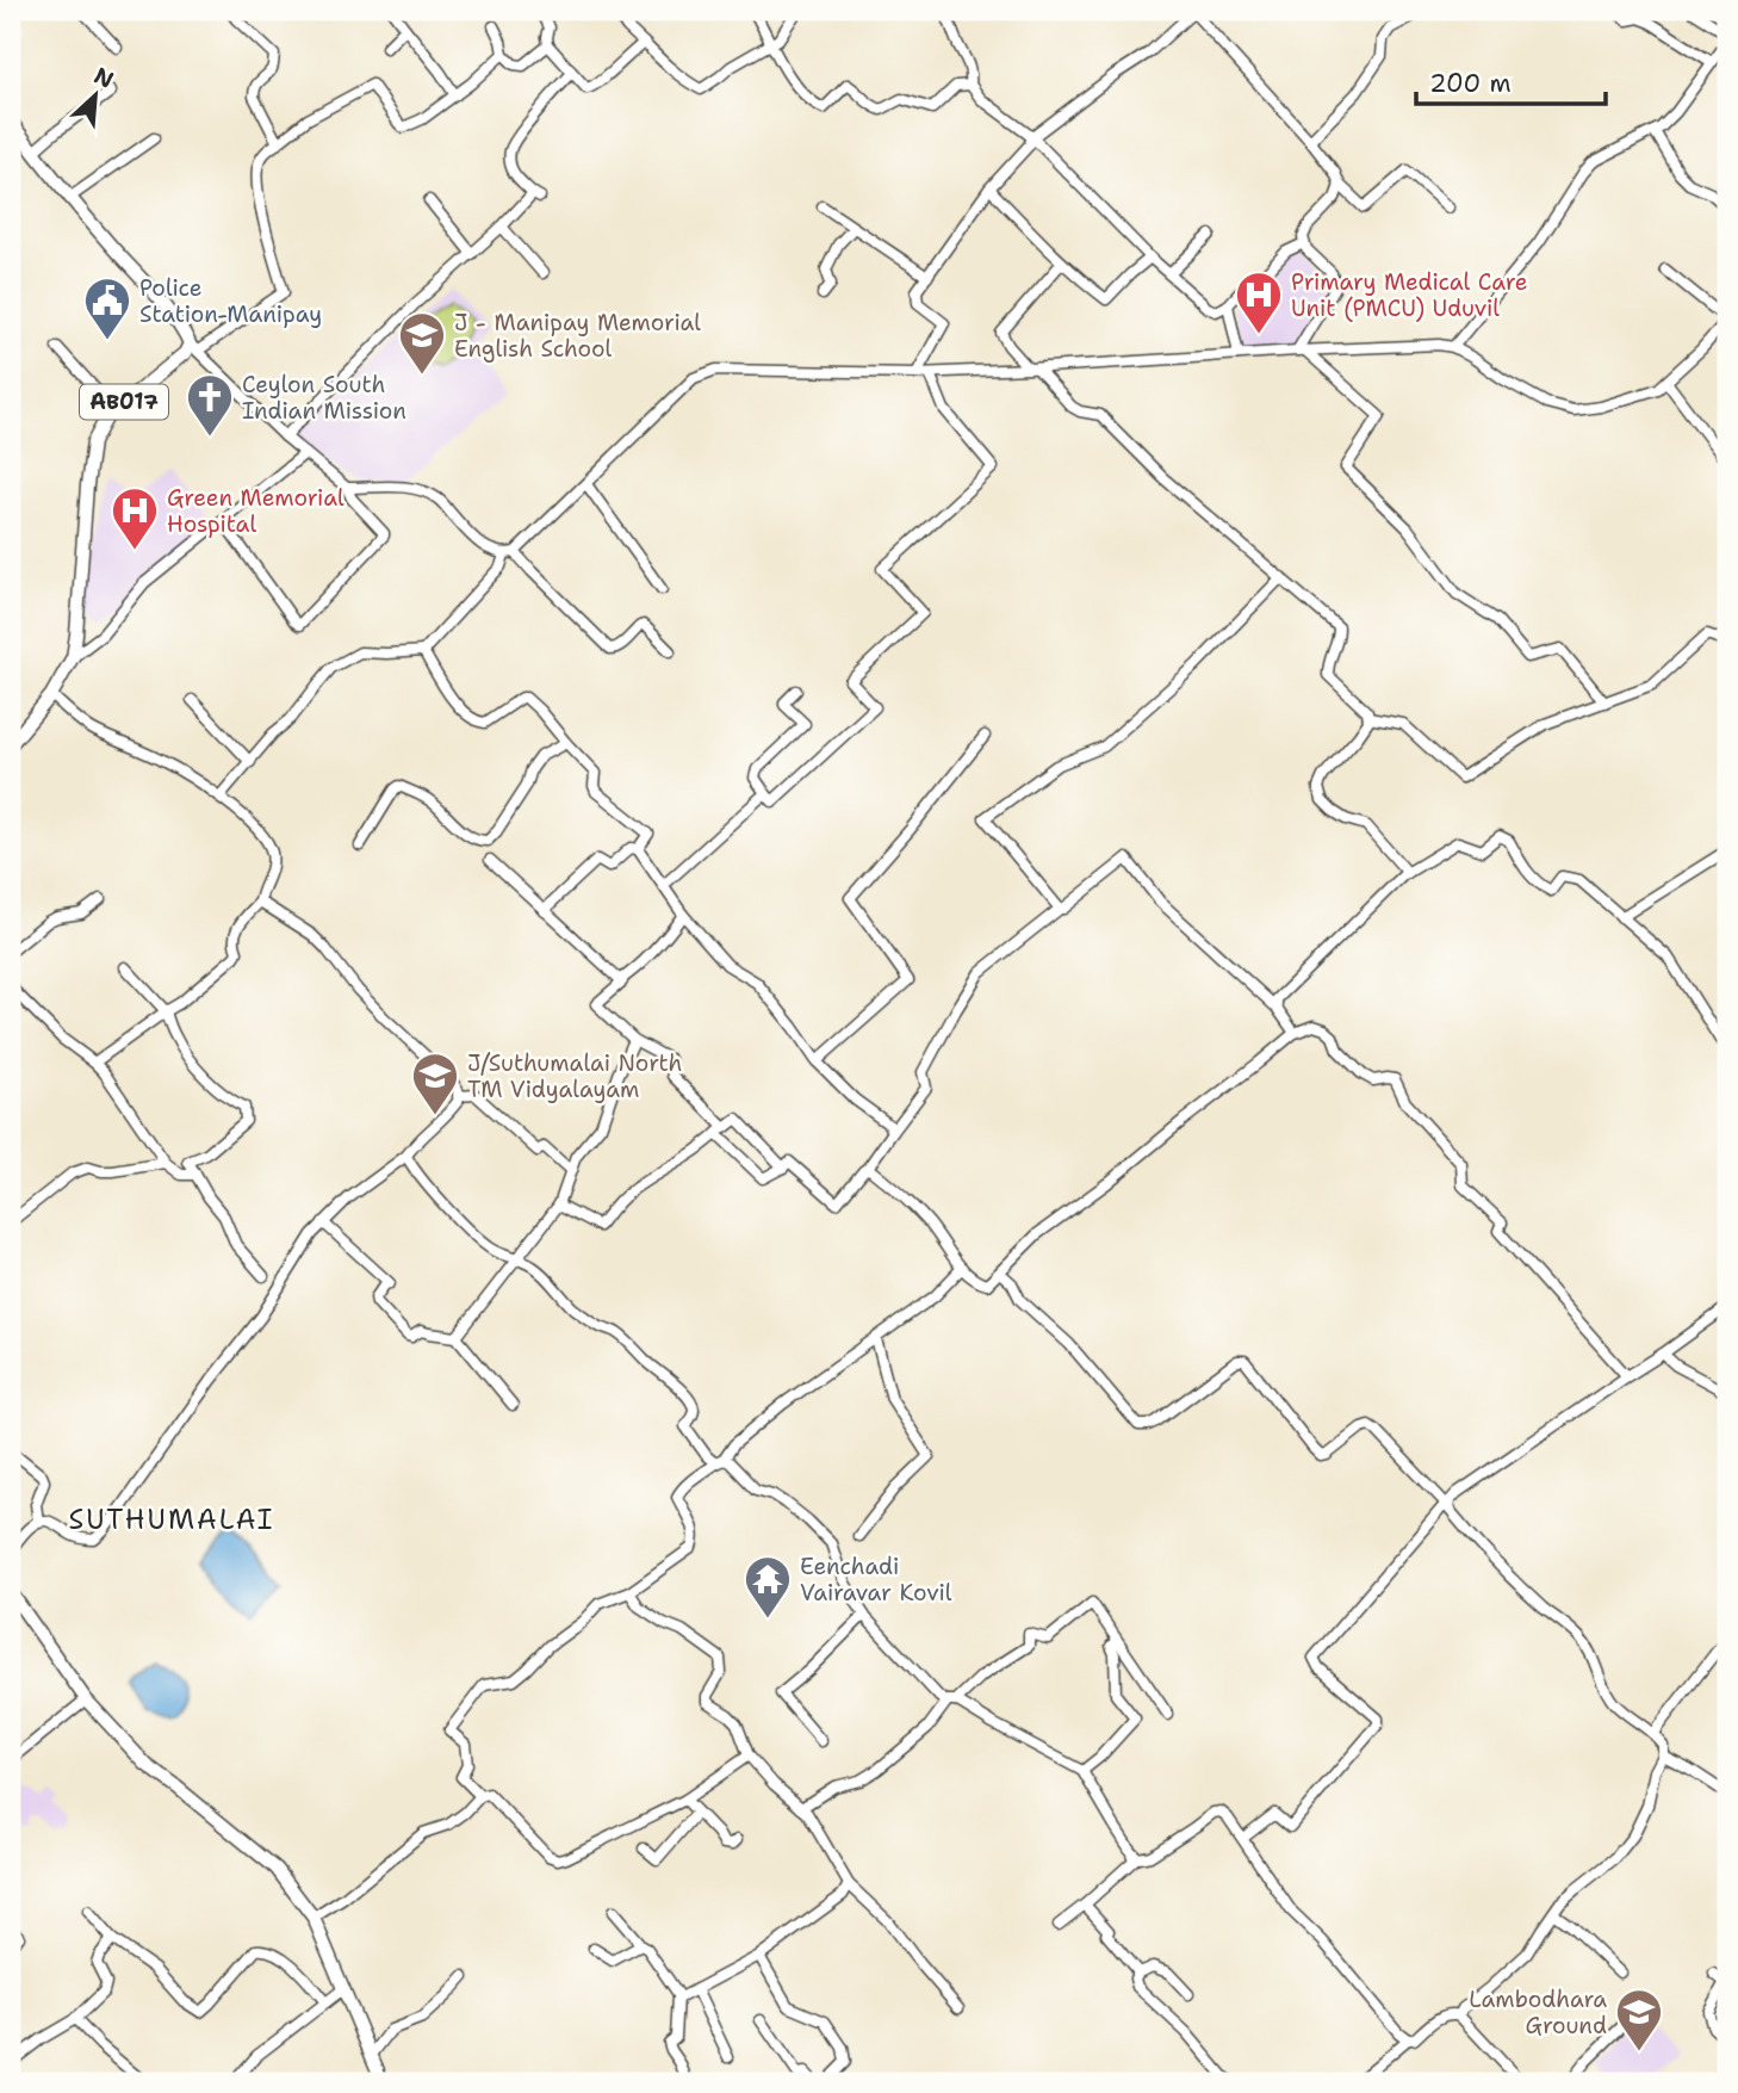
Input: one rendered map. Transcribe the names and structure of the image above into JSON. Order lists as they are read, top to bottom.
{
  "streets": {
    "main road": ["AB017"]
  },
  "districts": ["SUTHUMALAI"],
  "places": {
    "hospital": ["Primary Medical Care Unit (PMCU) Uduvil", "Green Memorial Hospital"],
    "public building": ["Police Station-Manipay"],
    "school or university": ["J - Manipay Memorial English School", "J/Suthumalai North TM Vidyalayam", "Lambodhara Ground"],
    "church": ["Ceylon South Indian Mission"],
    "temple": ["Eenchadi Vairavar Kovil"]
  },
  "scale_bar": "200 m",
  "north": "top right"
}
